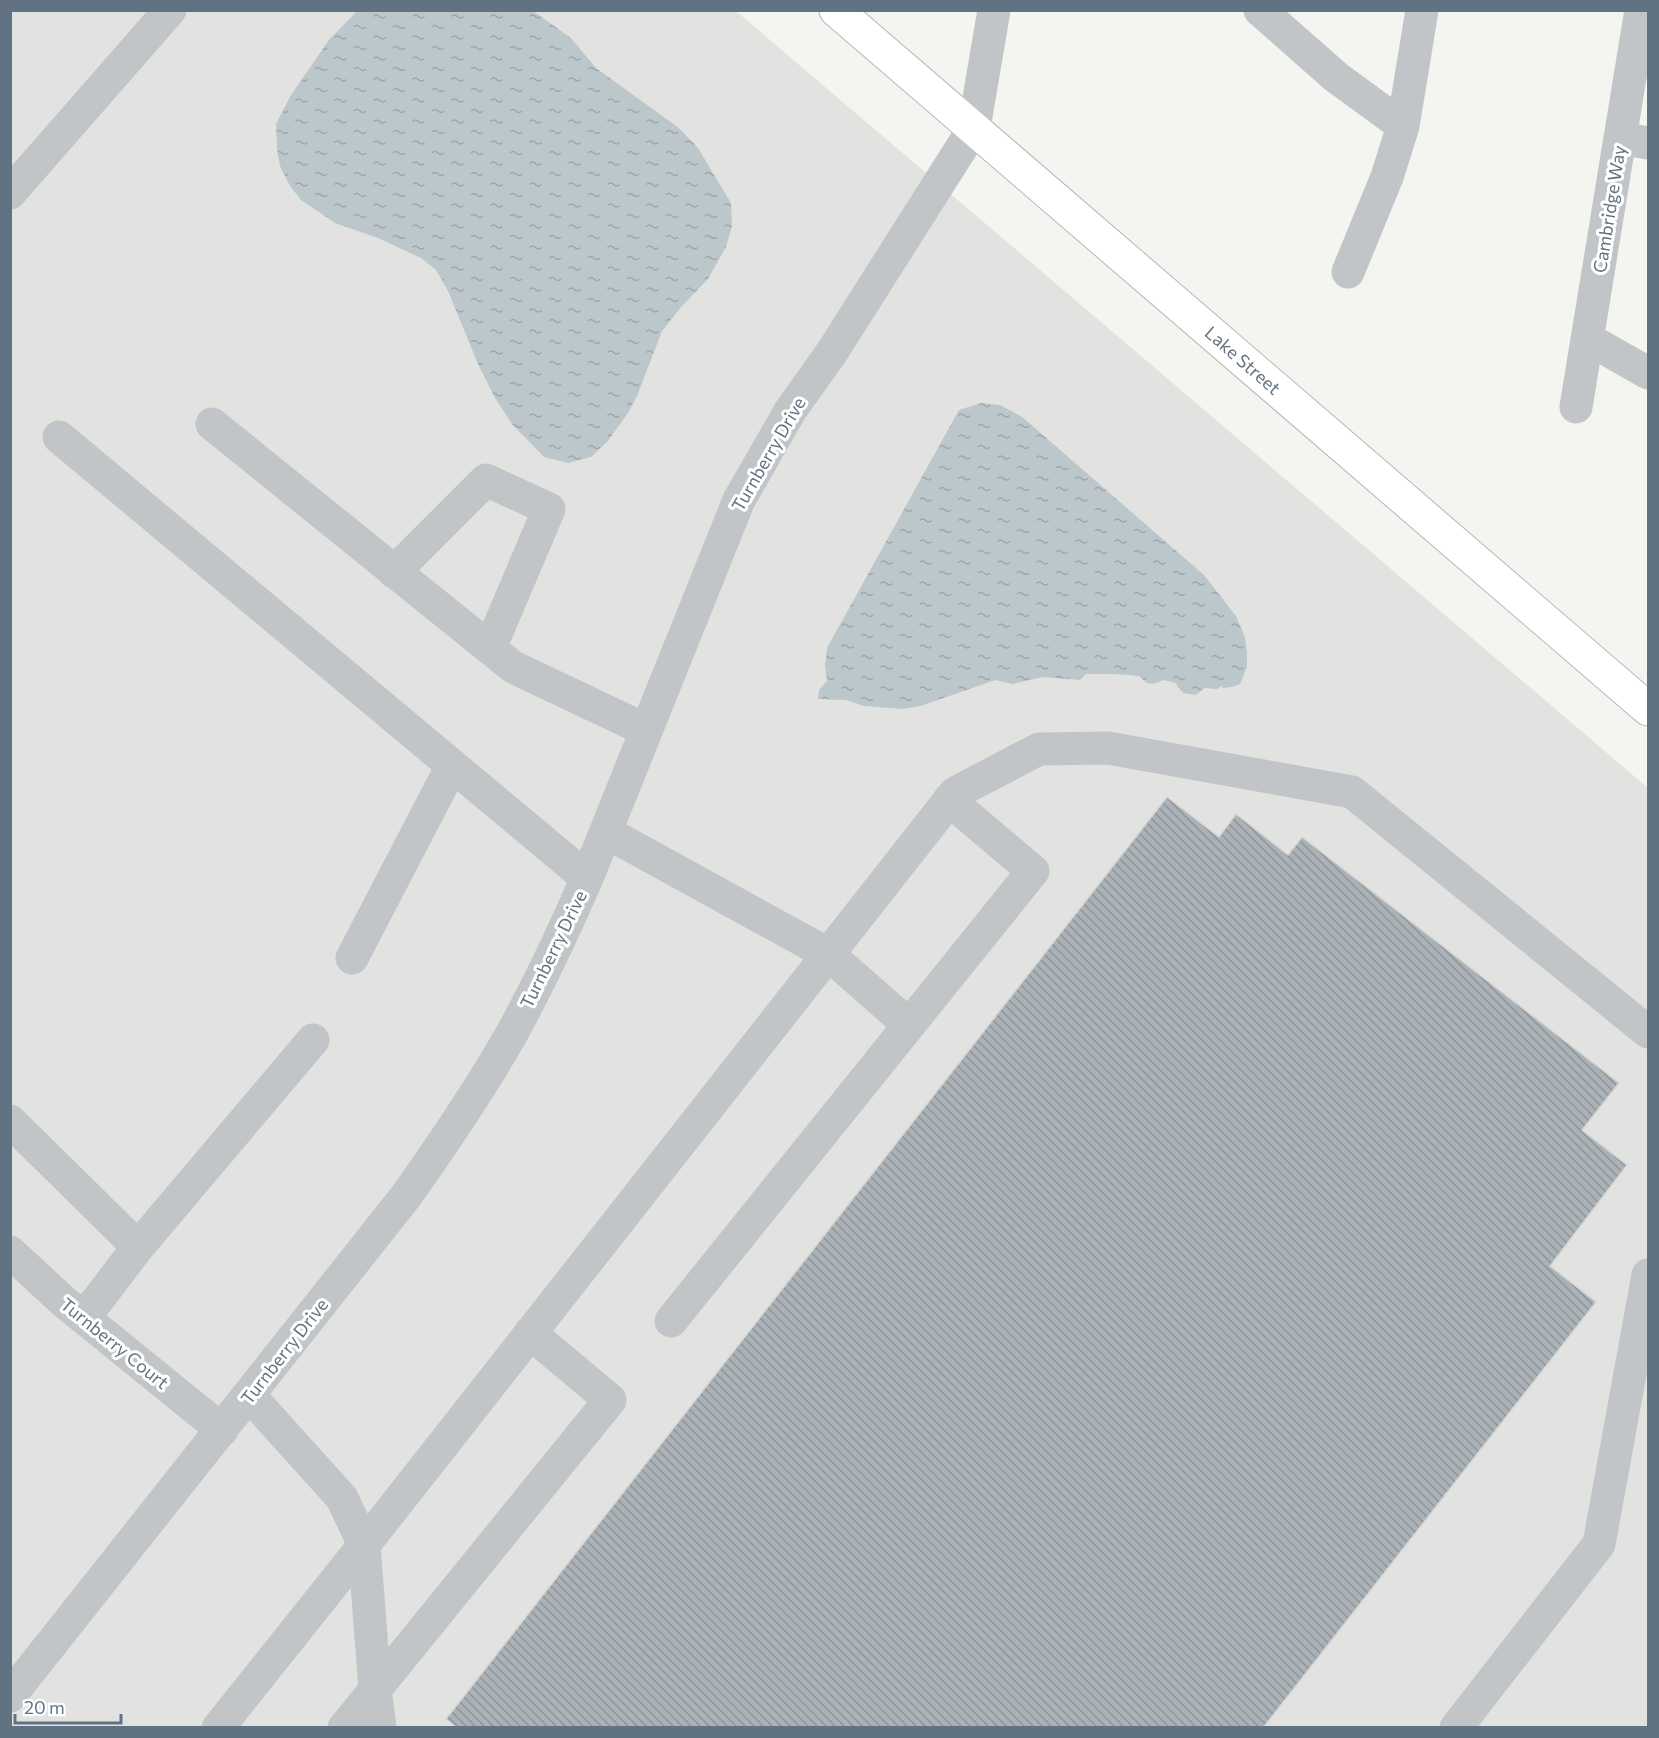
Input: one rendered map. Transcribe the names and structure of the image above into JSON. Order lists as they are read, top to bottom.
{
  "streets": {
    "main road": ["Lake Street"],
    "street": ["Cambridge Way", "Turnberry Drive", "Turnberry Court"]
  },
  "crossings": [
    ["Lake Street", "Turnberry Drive"],
    ["Turnberry Drive", "Turnberry Court"]
  ],
  "scale_bar": "20 m"
}
